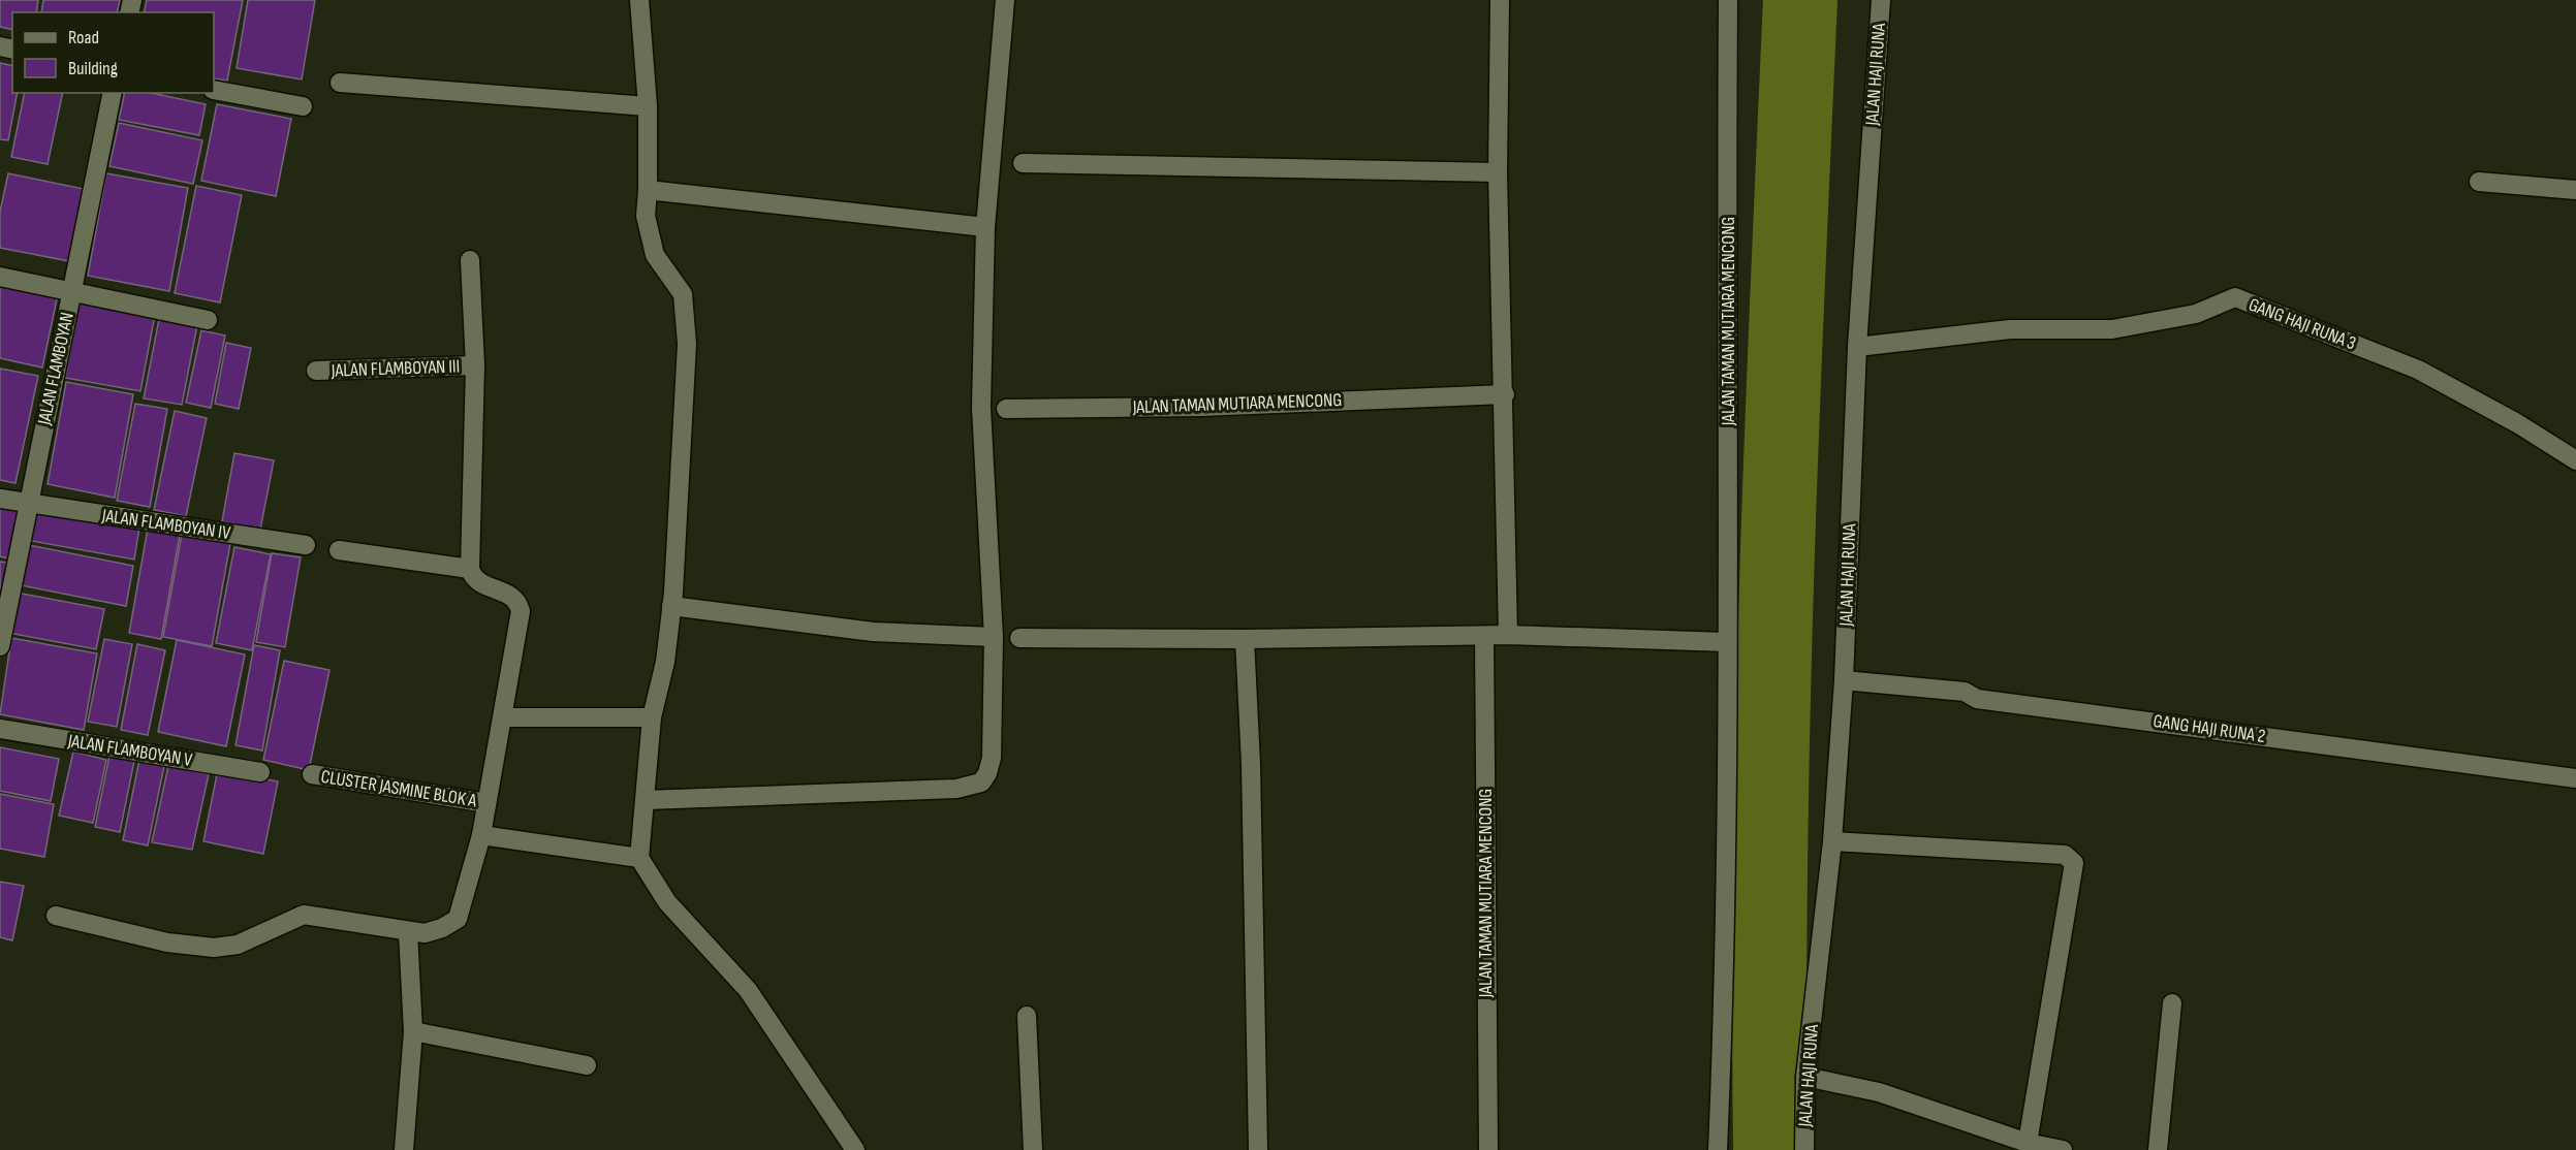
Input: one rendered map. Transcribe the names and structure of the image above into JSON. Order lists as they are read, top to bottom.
{
  "streets": {
    "street": [
      "JALAN HAJI RUNA",
      "JALAN TAMAN MUTIARA MENCONG",
      "GANG HAJI RUNA 3",
      "JALAN FLAMBOYAN",
      "JALAN FLAMBOYAN III",
      "JALAN FLAMBOYAN IV",
      "GANG HAJI RUNA 2",
      "JALAN FLAMBOYAN V",
      "CLUSTER JASMINE BLOK A"
    ]
  },
  "crossings": [
    ["JALAN HAJI RUNA", "GANG HAJI RUNA 3"],
    ["JALAN HAJI RUNA", "GANG HAJI RUNA 2"],
    ["JALAN FLAMBOYAN", "JALAN FLAMBOYAN IV"]
  ],
  "legend": ["Road", "Building"]
}
